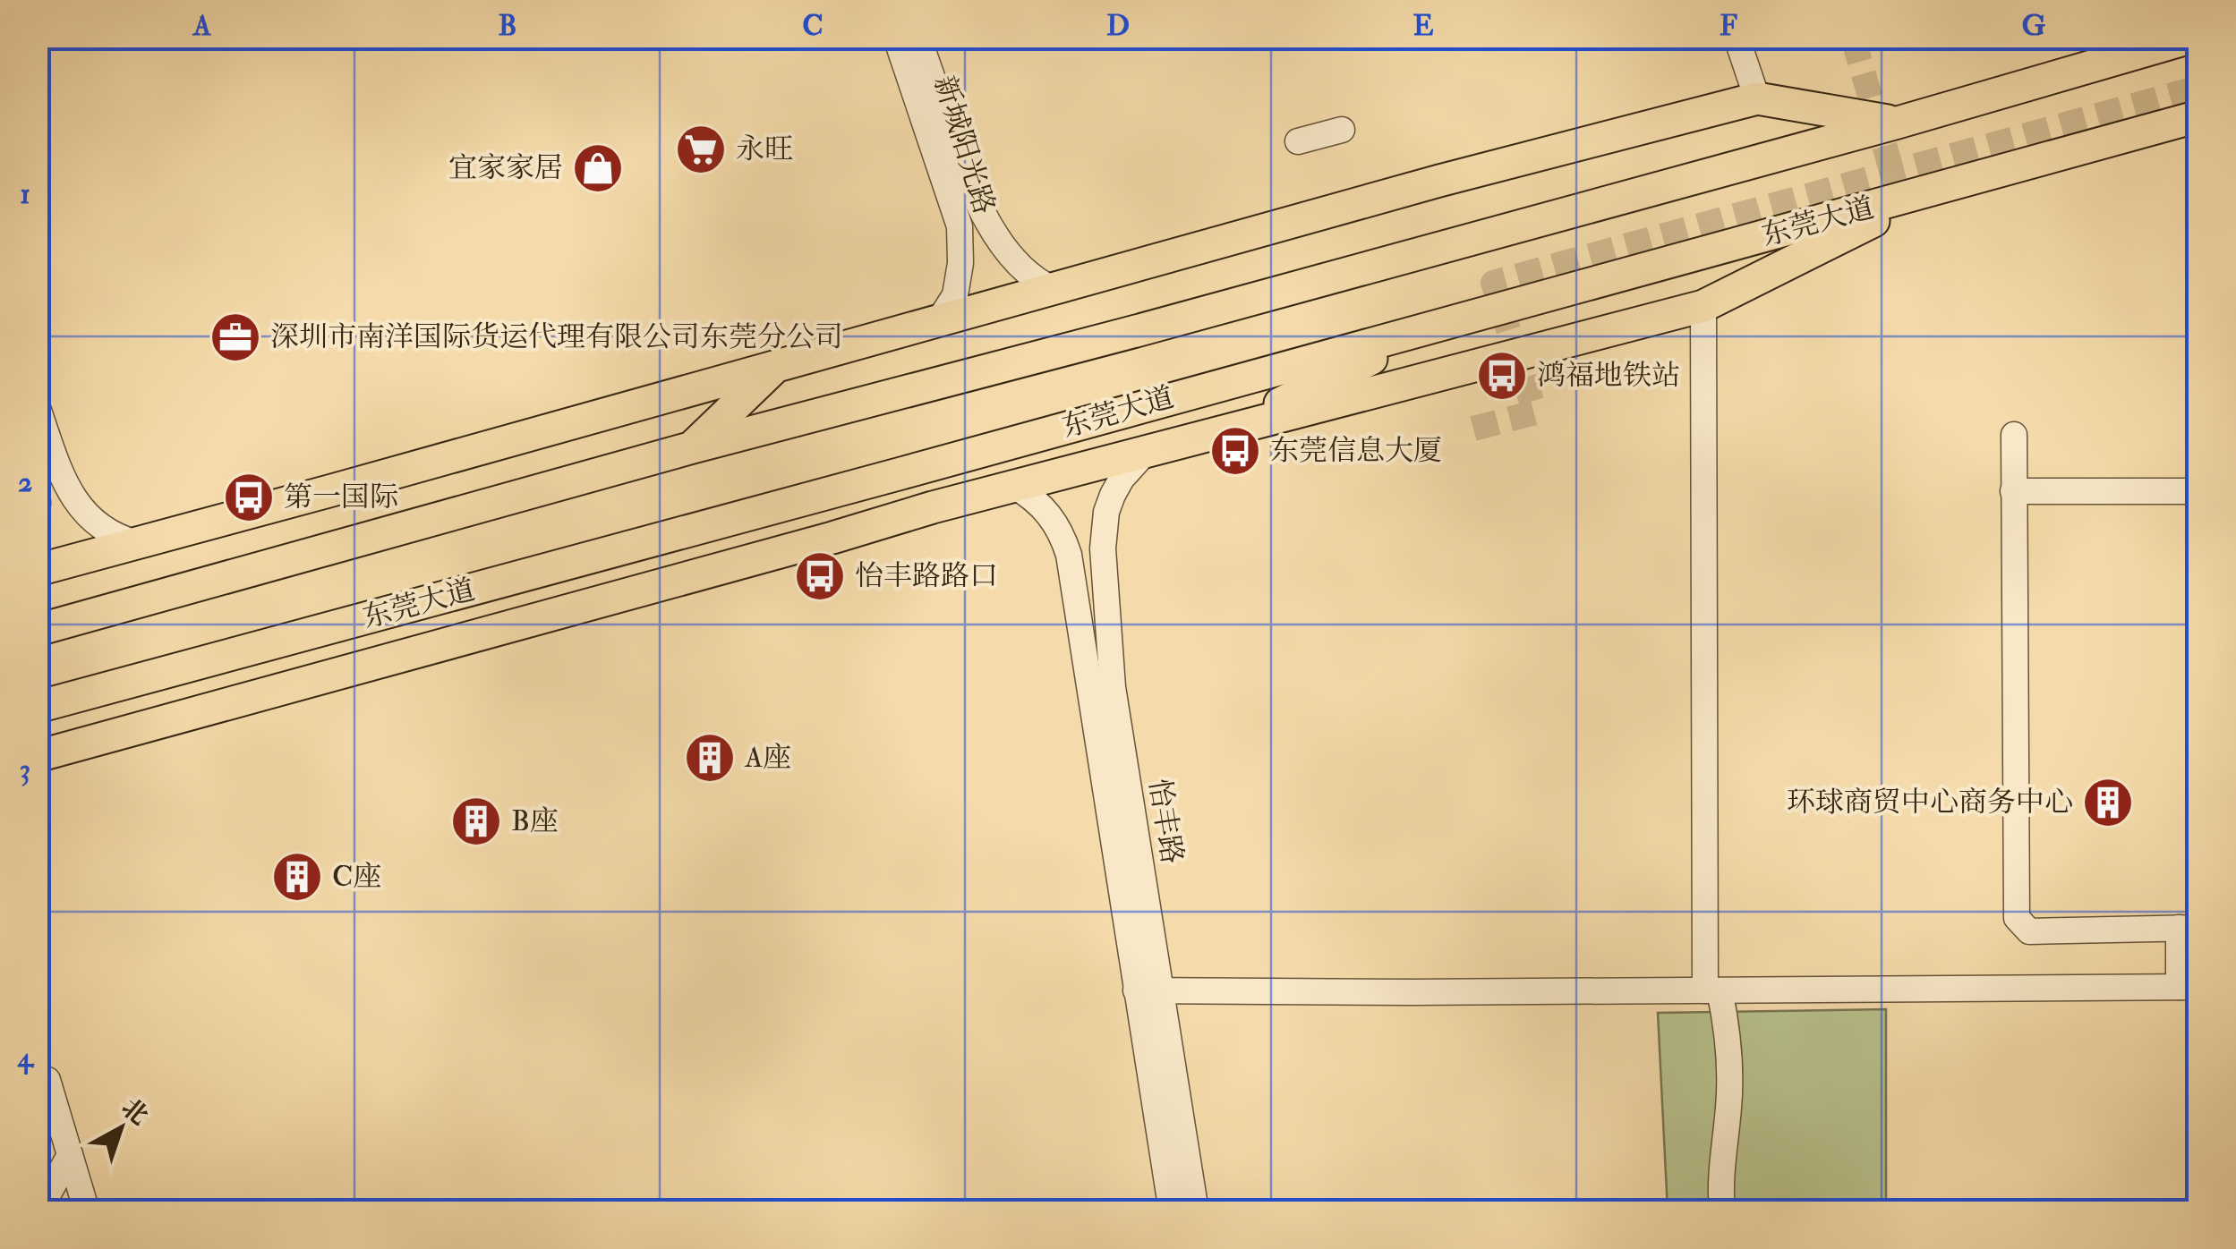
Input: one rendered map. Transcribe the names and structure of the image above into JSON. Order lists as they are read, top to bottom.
{
  "streets": {
    "main road": ["东莞大道"],
    "street": ["新城阳光路", "怡丰路"]
  },
  "places": {
    "supermarket": ["永旺"],
    "shop": ["宜家家居"],
    "office": ["深圳市南洋国际货运代理有限公司东莞分公司"],
    "bus stop": [
      "鸿福地铁站",
      "东莞信息大厦",
      "第一国际",
      "怡丰路路口"
    ],
    "building": [
      "A座",
      "环球商贸中心商务中心",
      "B座",
      "C座"
    ]
  },
  "north": "top right",
  "grid": {
    "columns": [
      "A",
      "B",
      "C",
      "D",
      "E",
      "F",
      "G"
    ],
    "rows": [
      "1",
      "2",
      "3",
      "4"
    ]
  }
}
